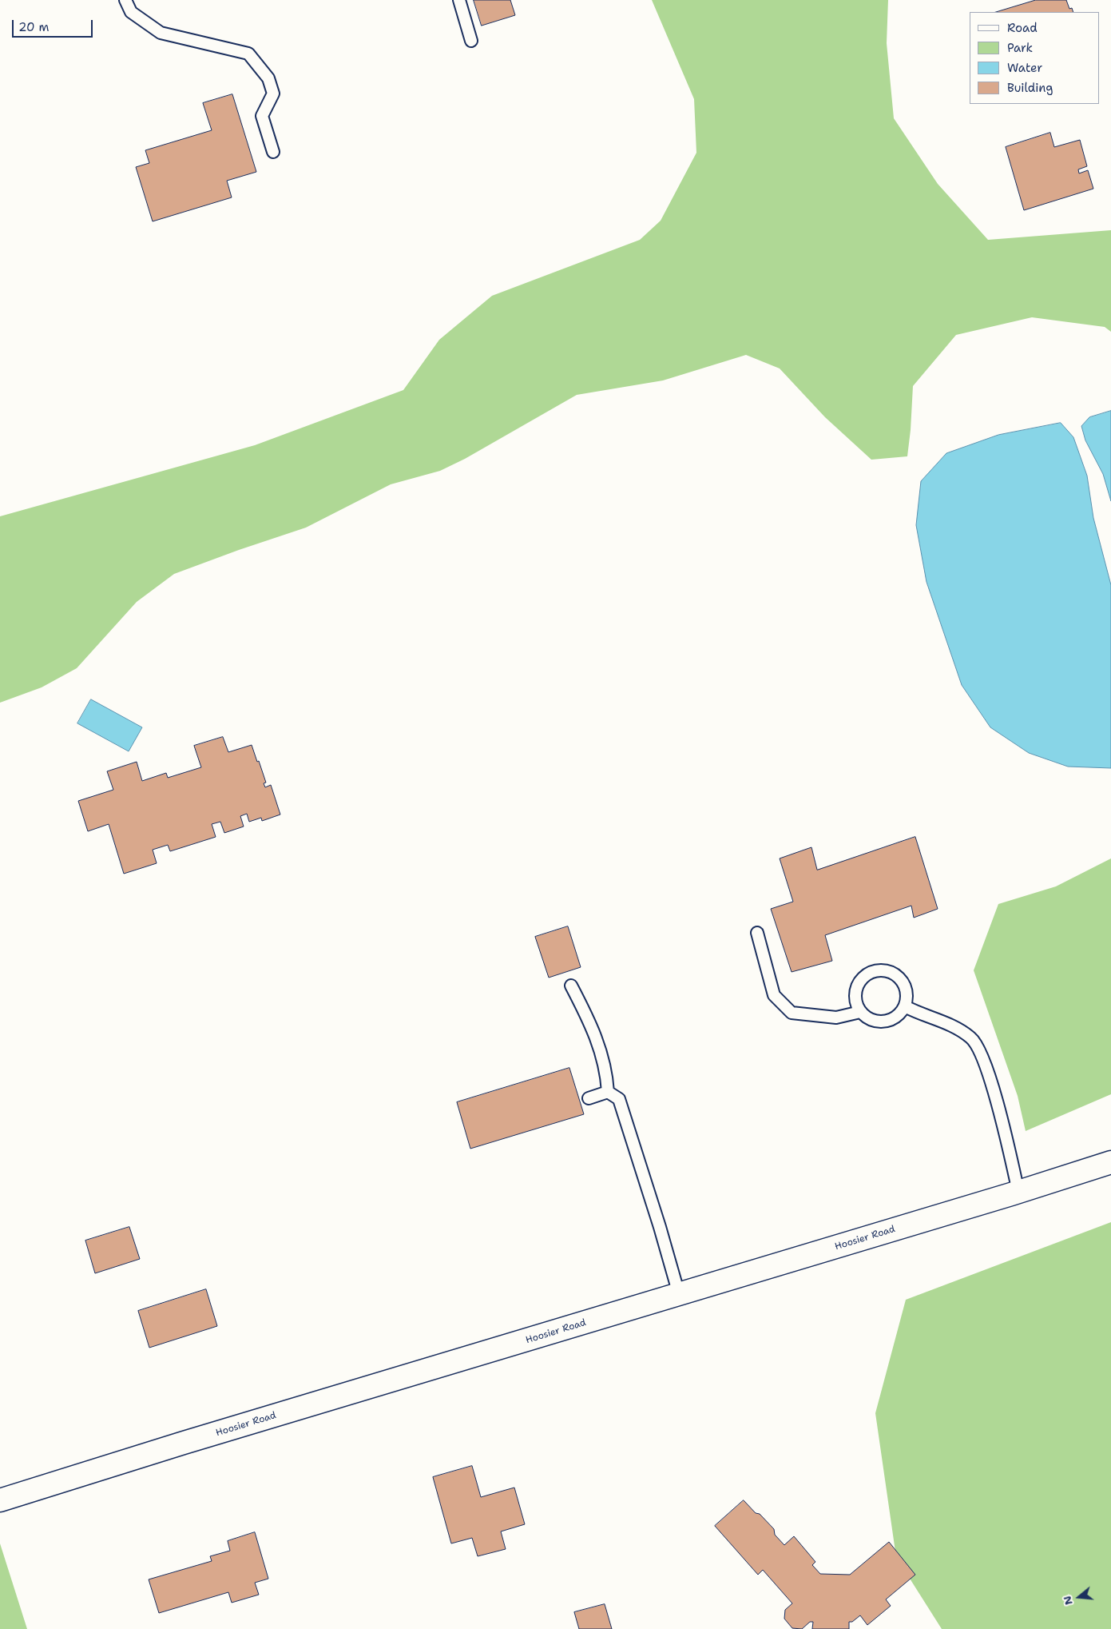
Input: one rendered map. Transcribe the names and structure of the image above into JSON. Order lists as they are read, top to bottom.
{
  "streets": {
    "street": ["Hoosier Road"]
  },
  "legend": [
    "Road",
    "Park",
    "Water",
    "Building"
  ],
  "scale_bar": "20 m",
  "north": "left"
}
